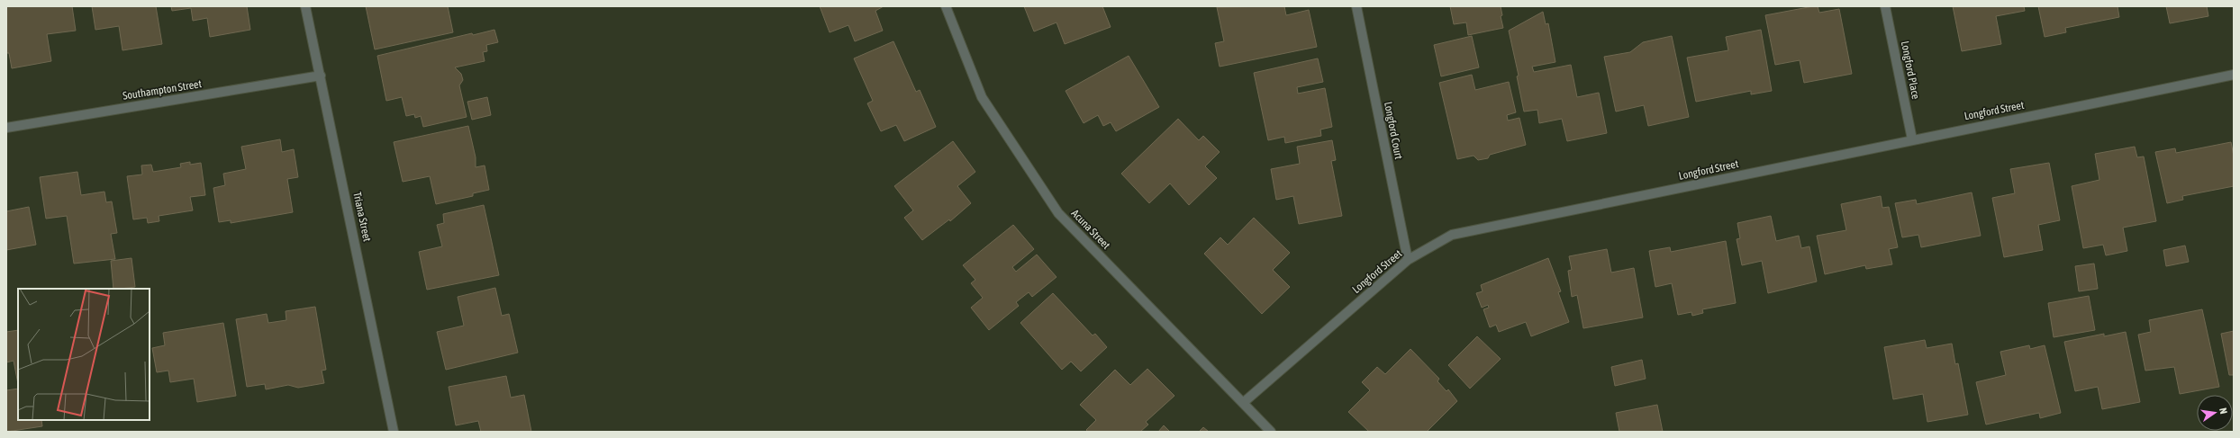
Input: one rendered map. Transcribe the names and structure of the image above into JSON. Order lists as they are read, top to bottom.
{
  "streets": {
    "street": [
      "Longford Place",
      "Southampton Street",
      "Longford Street",
      "Longford Court",
      "Triana Street",
      "Acuna Street"
    ]
  },
  "crossings": [
    ["Longford Place", "Longford Street"],
    ["Southampton Street", "Triana Street"],
    ["Longford Street", "Longford Court"],
    ["Longford Street", "Acuna Street"]
  ],
  "north": "right"
}
